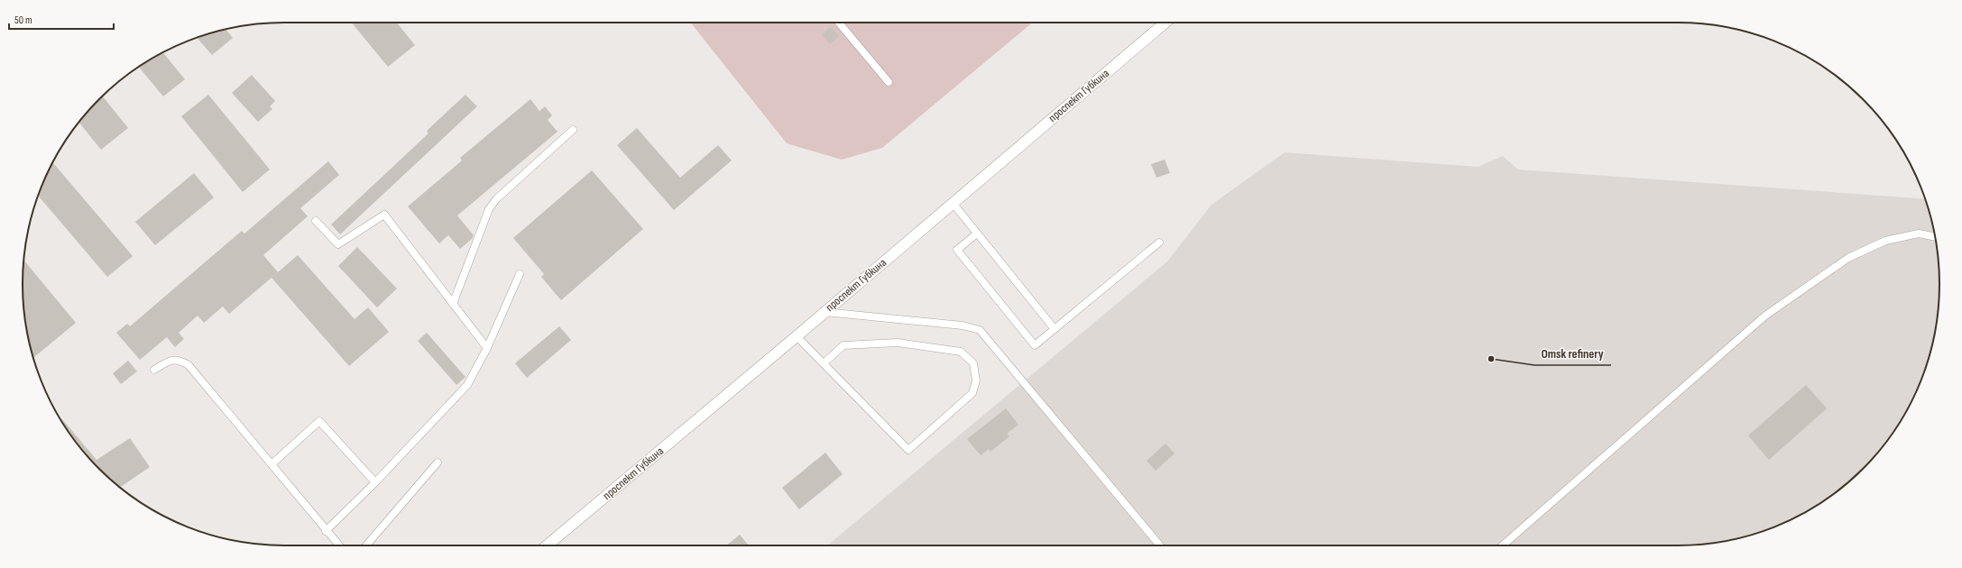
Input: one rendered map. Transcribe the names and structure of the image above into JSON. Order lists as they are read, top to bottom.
{
  "streets": {
    "street": ["проспект Губкина"]
  },
  "places": ["Omsk refinery"],
  "scale_bar": "50 m"
}
